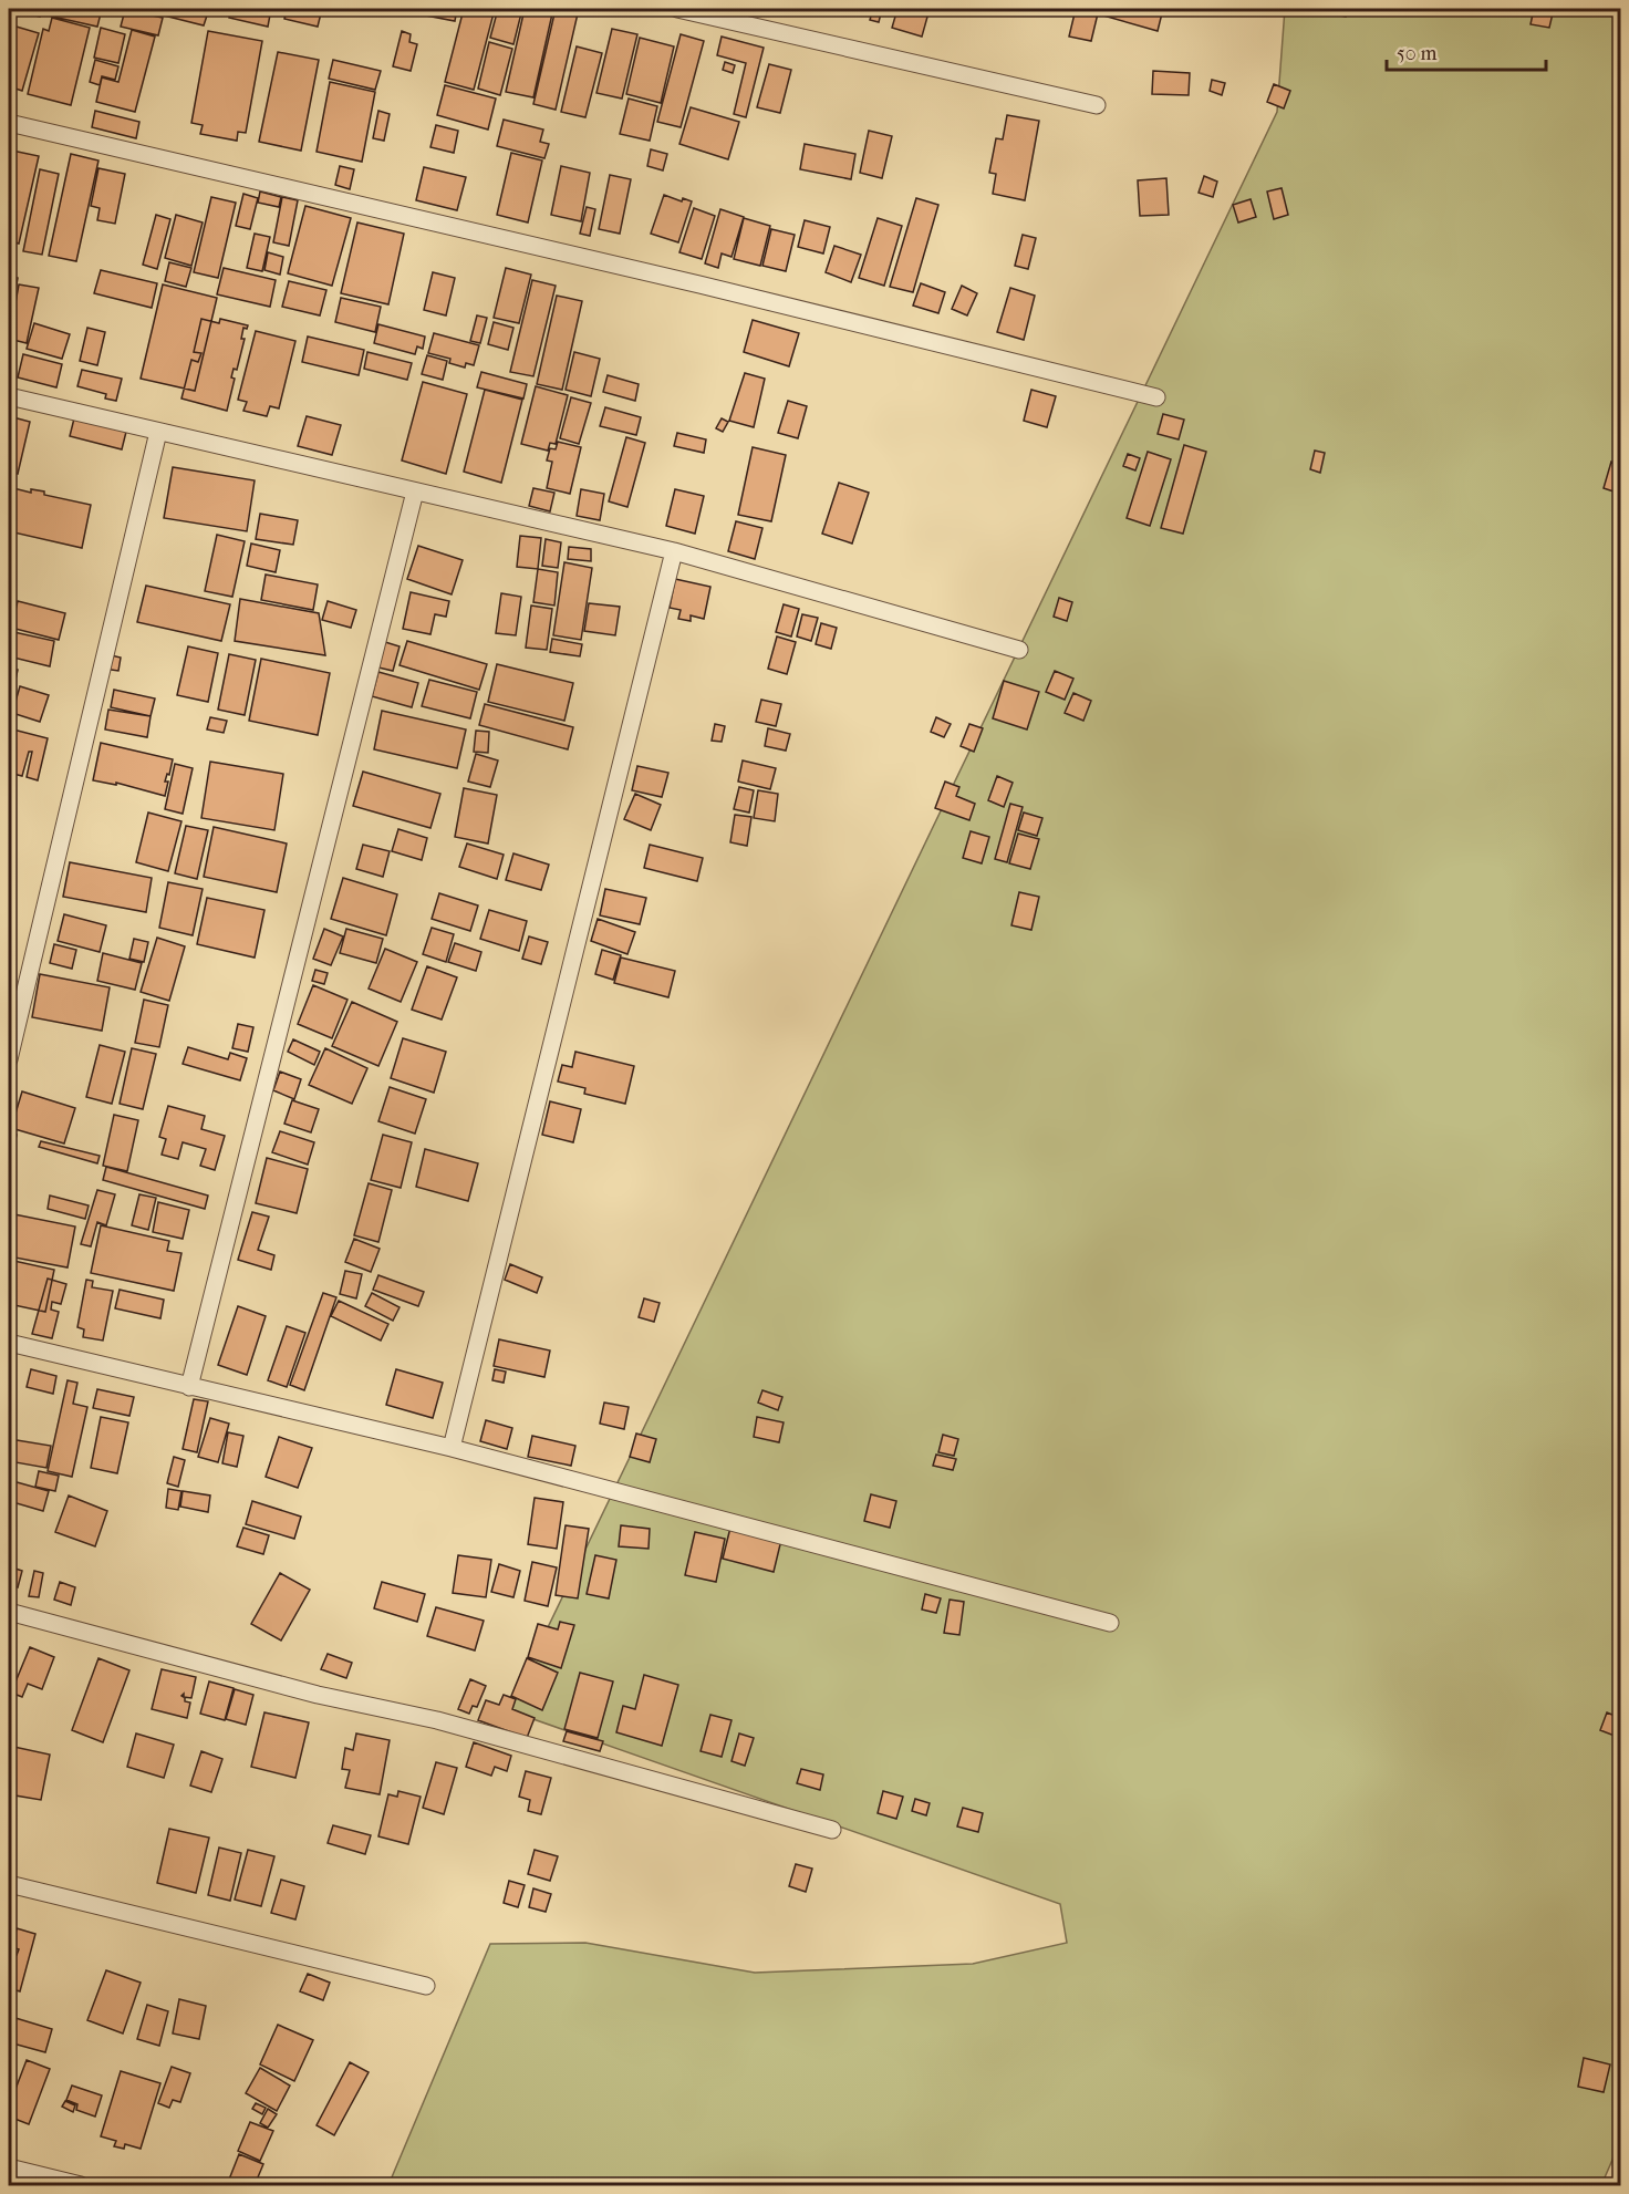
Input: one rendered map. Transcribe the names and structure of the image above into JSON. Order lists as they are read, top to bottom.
{
  "scale_bar": "50 m"
}
